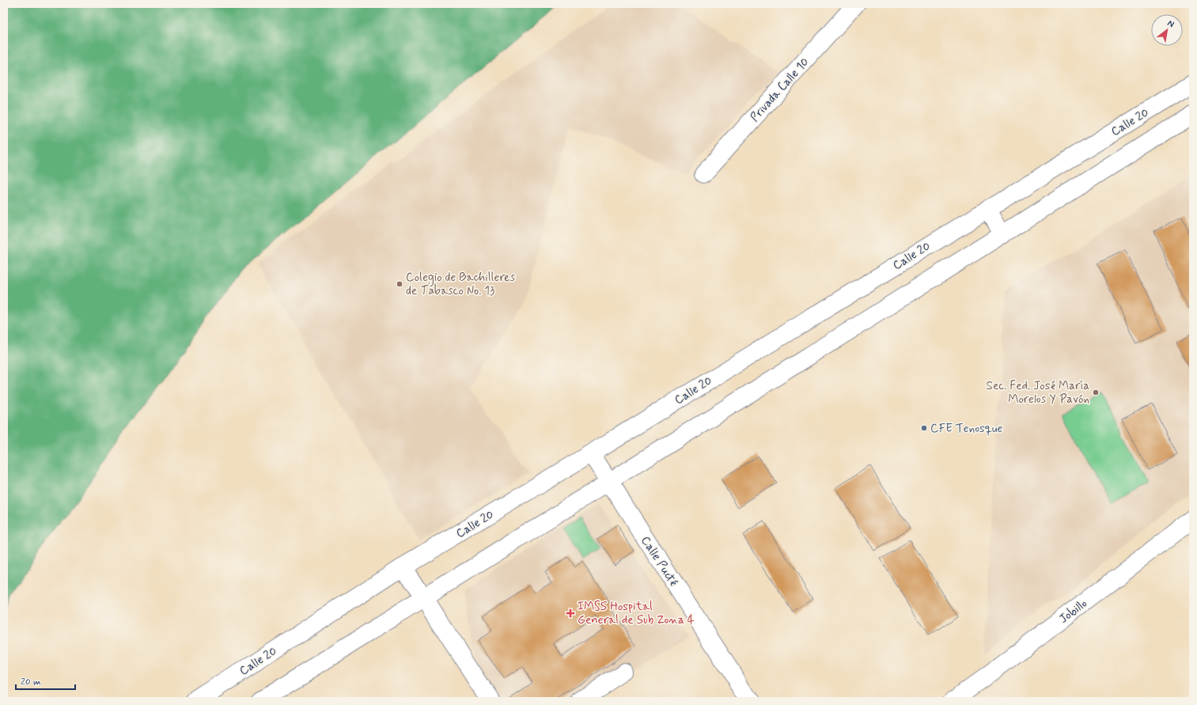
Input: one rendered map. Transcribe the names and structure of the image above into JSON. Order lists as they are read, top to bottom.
{
  "streets": {
    "main road": [
      "Privada Calle 10",
      "Calle 20",
      "Calle Pucté",
      "Jobillo"
    ]
  },
  "crossings": [
    ["Calle 20", "Calle Pucté"]
  ],
  "places": {
    "other": ["Colegio de Bachilleres de Tabasco No. 13", "Sec. Fed. José María Morelos Y Pavón", "CFE Tenosque"],
    "health": ["IMSS Hospital General de Sub Zona 4"]
  },
  "scale_bar": "20 m",
  "north": "top right"
}
